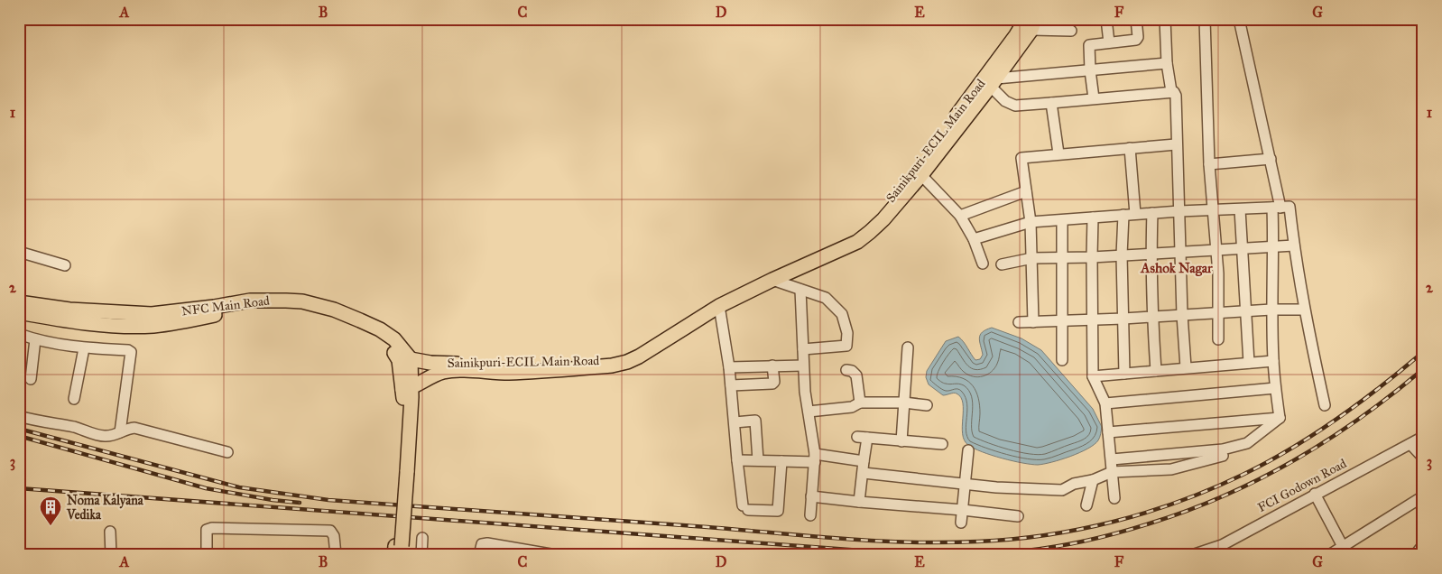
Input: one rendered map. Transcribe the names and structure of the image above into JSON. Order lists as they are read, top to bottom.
{
  "streets": {
    "main road": ["Sainikpuri-ECIL Main Road", "NFC Main Road"],
    "street": ["FCI Godown Road"]
  },
  "crossings": [
    ["Sainikpuri-ECIL Main Road", "NFC Main Road"]
  ],
  "districts": ["Ashok Nagar"],
  "places": {
    "building": ["Noma Kalyana Vedika"]
  },
  "grid": {
    "columns": [
      "A",
      "B",
      "C",
      "D",
      "E",
      "F",
      "G"
    ],
    "rows": ["1", "2", "3"]
  }
}
